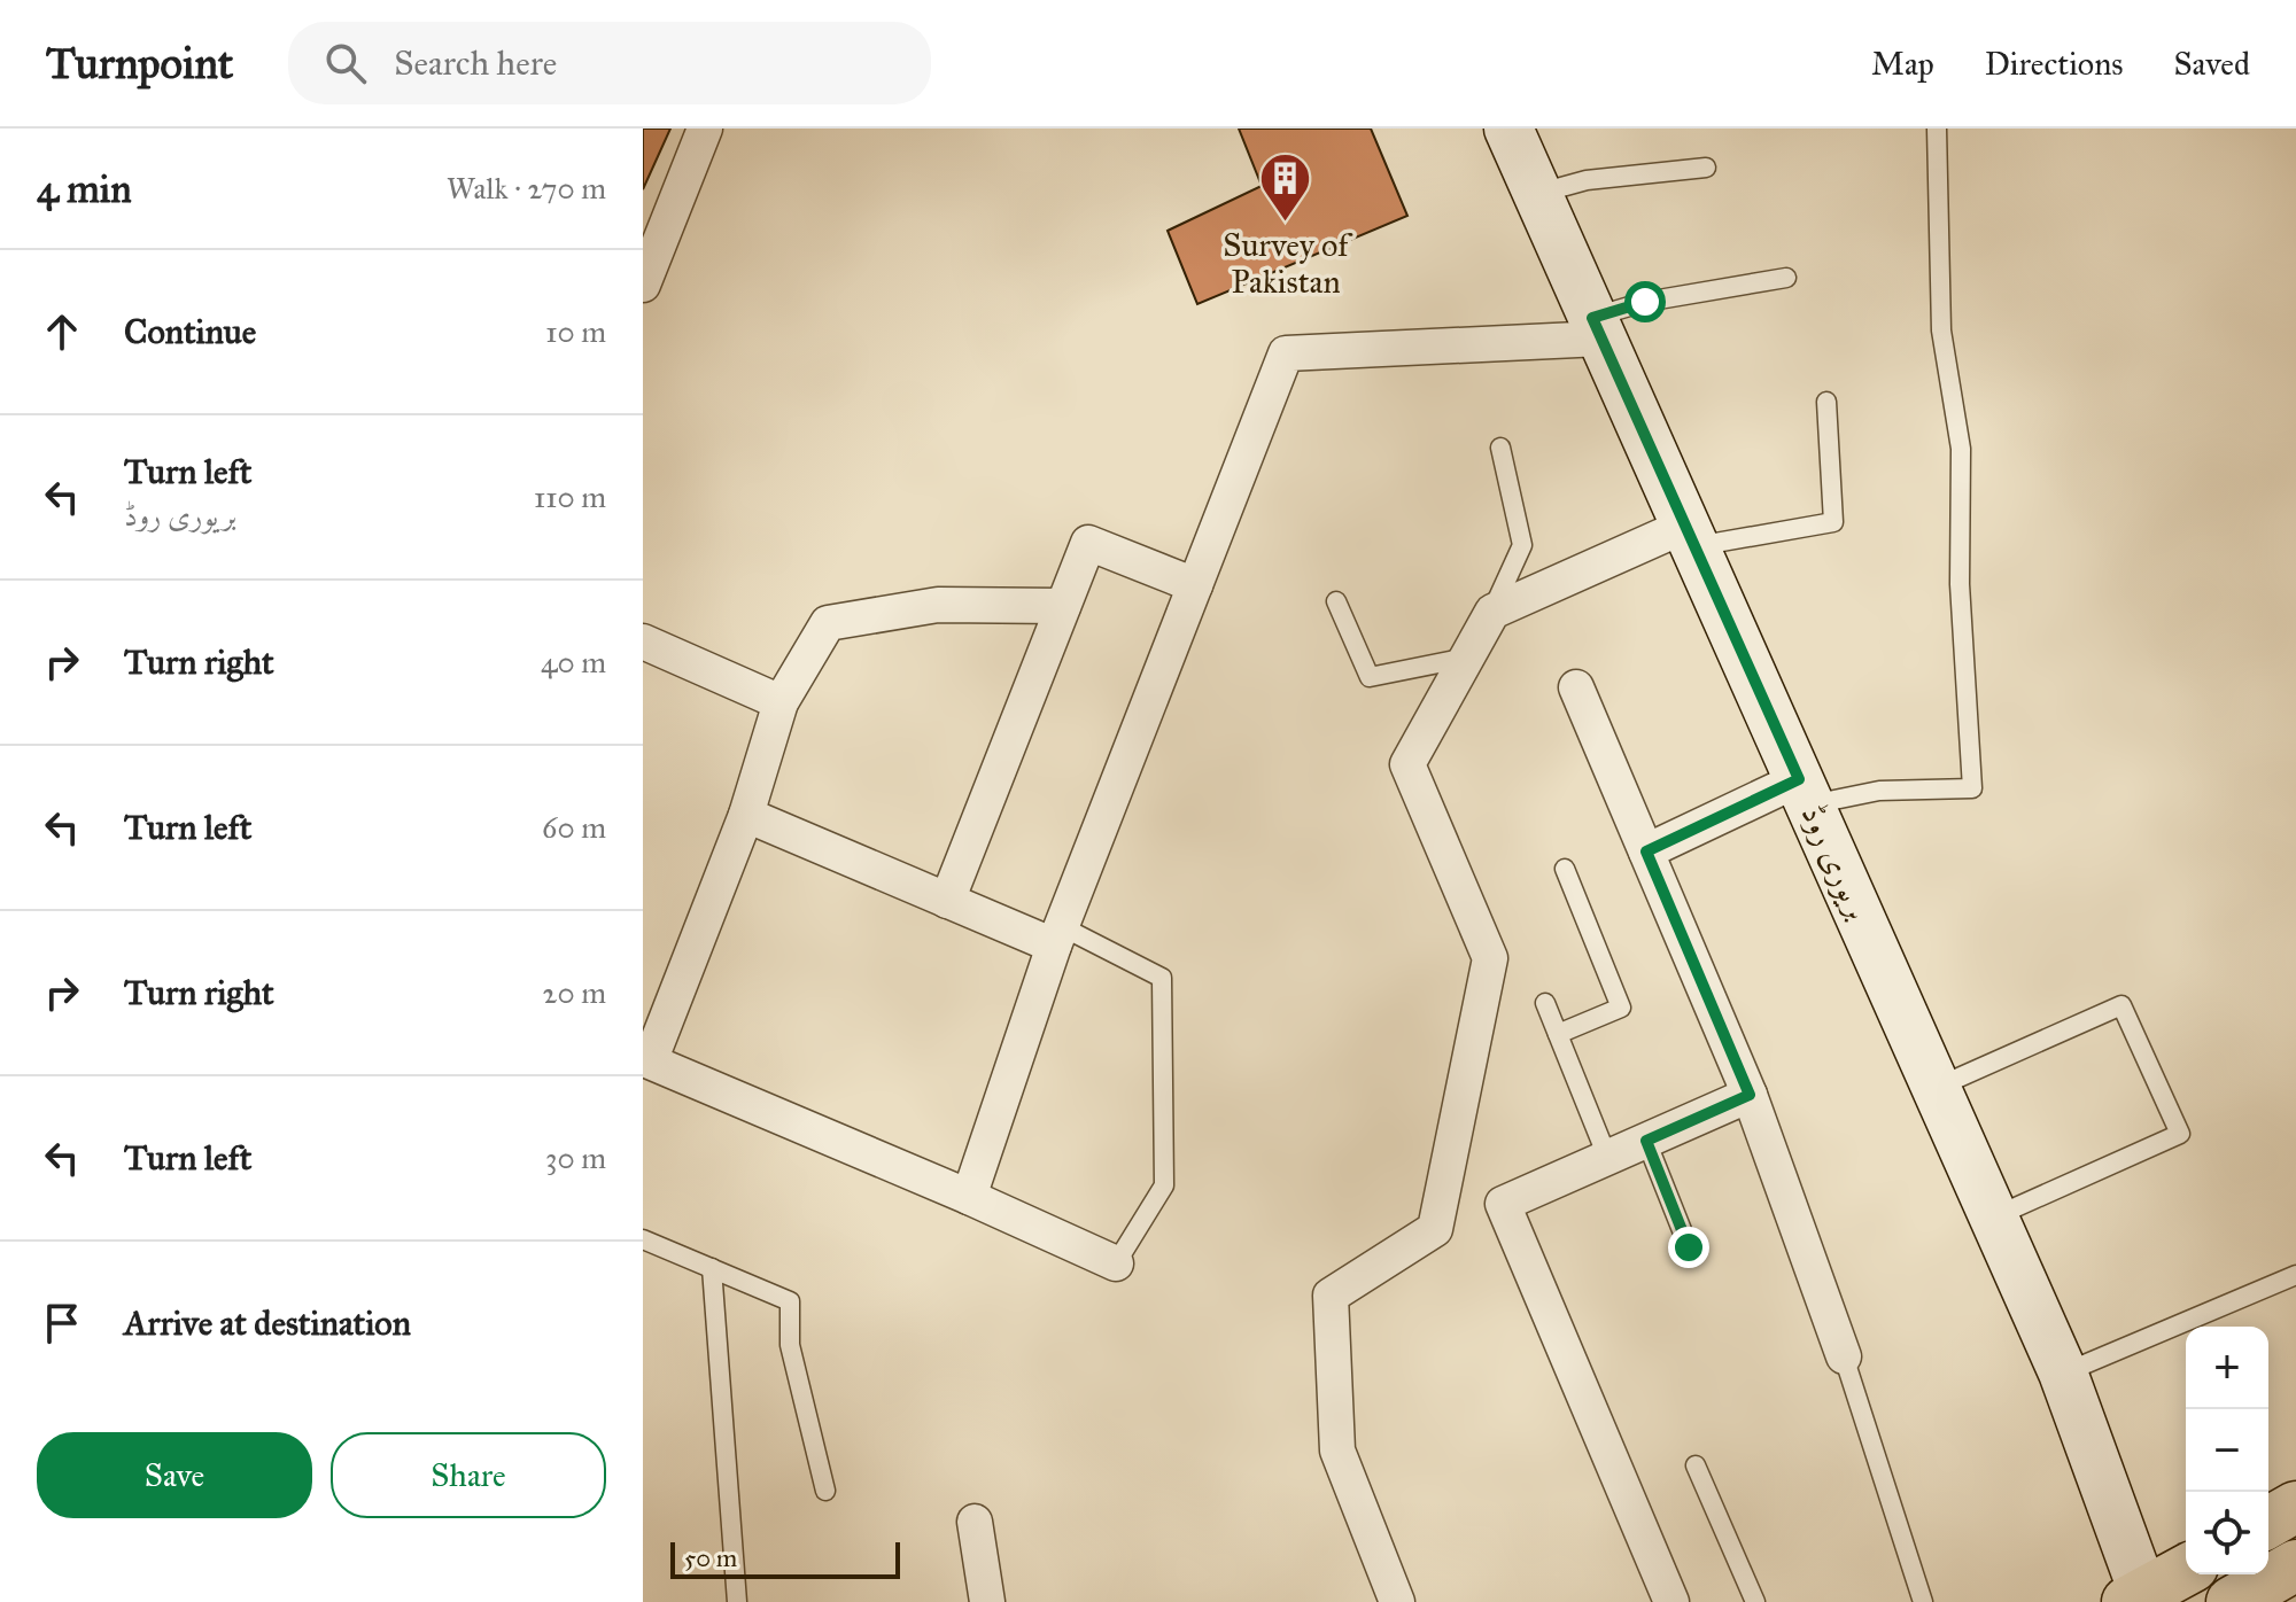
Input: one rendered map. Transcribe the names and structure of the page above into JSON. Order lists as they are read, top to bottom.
{
  "streets": {
    "main road": ["بریوری روڈ"]
  },
  "places": {
    "building": ["Survey of Pakistan"]
  },
  "scale_bar": "50 m",
  "page": {
    "header": "Turnpoint",
    "search": "Search here",
    "nav": ["Map", "Directions", "Saved"],
    "heading": ["4 min", "Walk · 270 m"],
    "list": [
      ["Continue", "10 m"],
      ["Turn left", "بریوری روڈ", "110 m"],
      ["Turn right", "40 m"],
      ["Turn left", "60 m"],
      ["Turn right", "20 m"],
      ["Turn left", "30 m"],
      "Arrive at destination"
    ],
    "map_buttons": ["+", "−"],
    "buttons": ["Save", "Share"],
    "scale": "50 m"
  }
}
